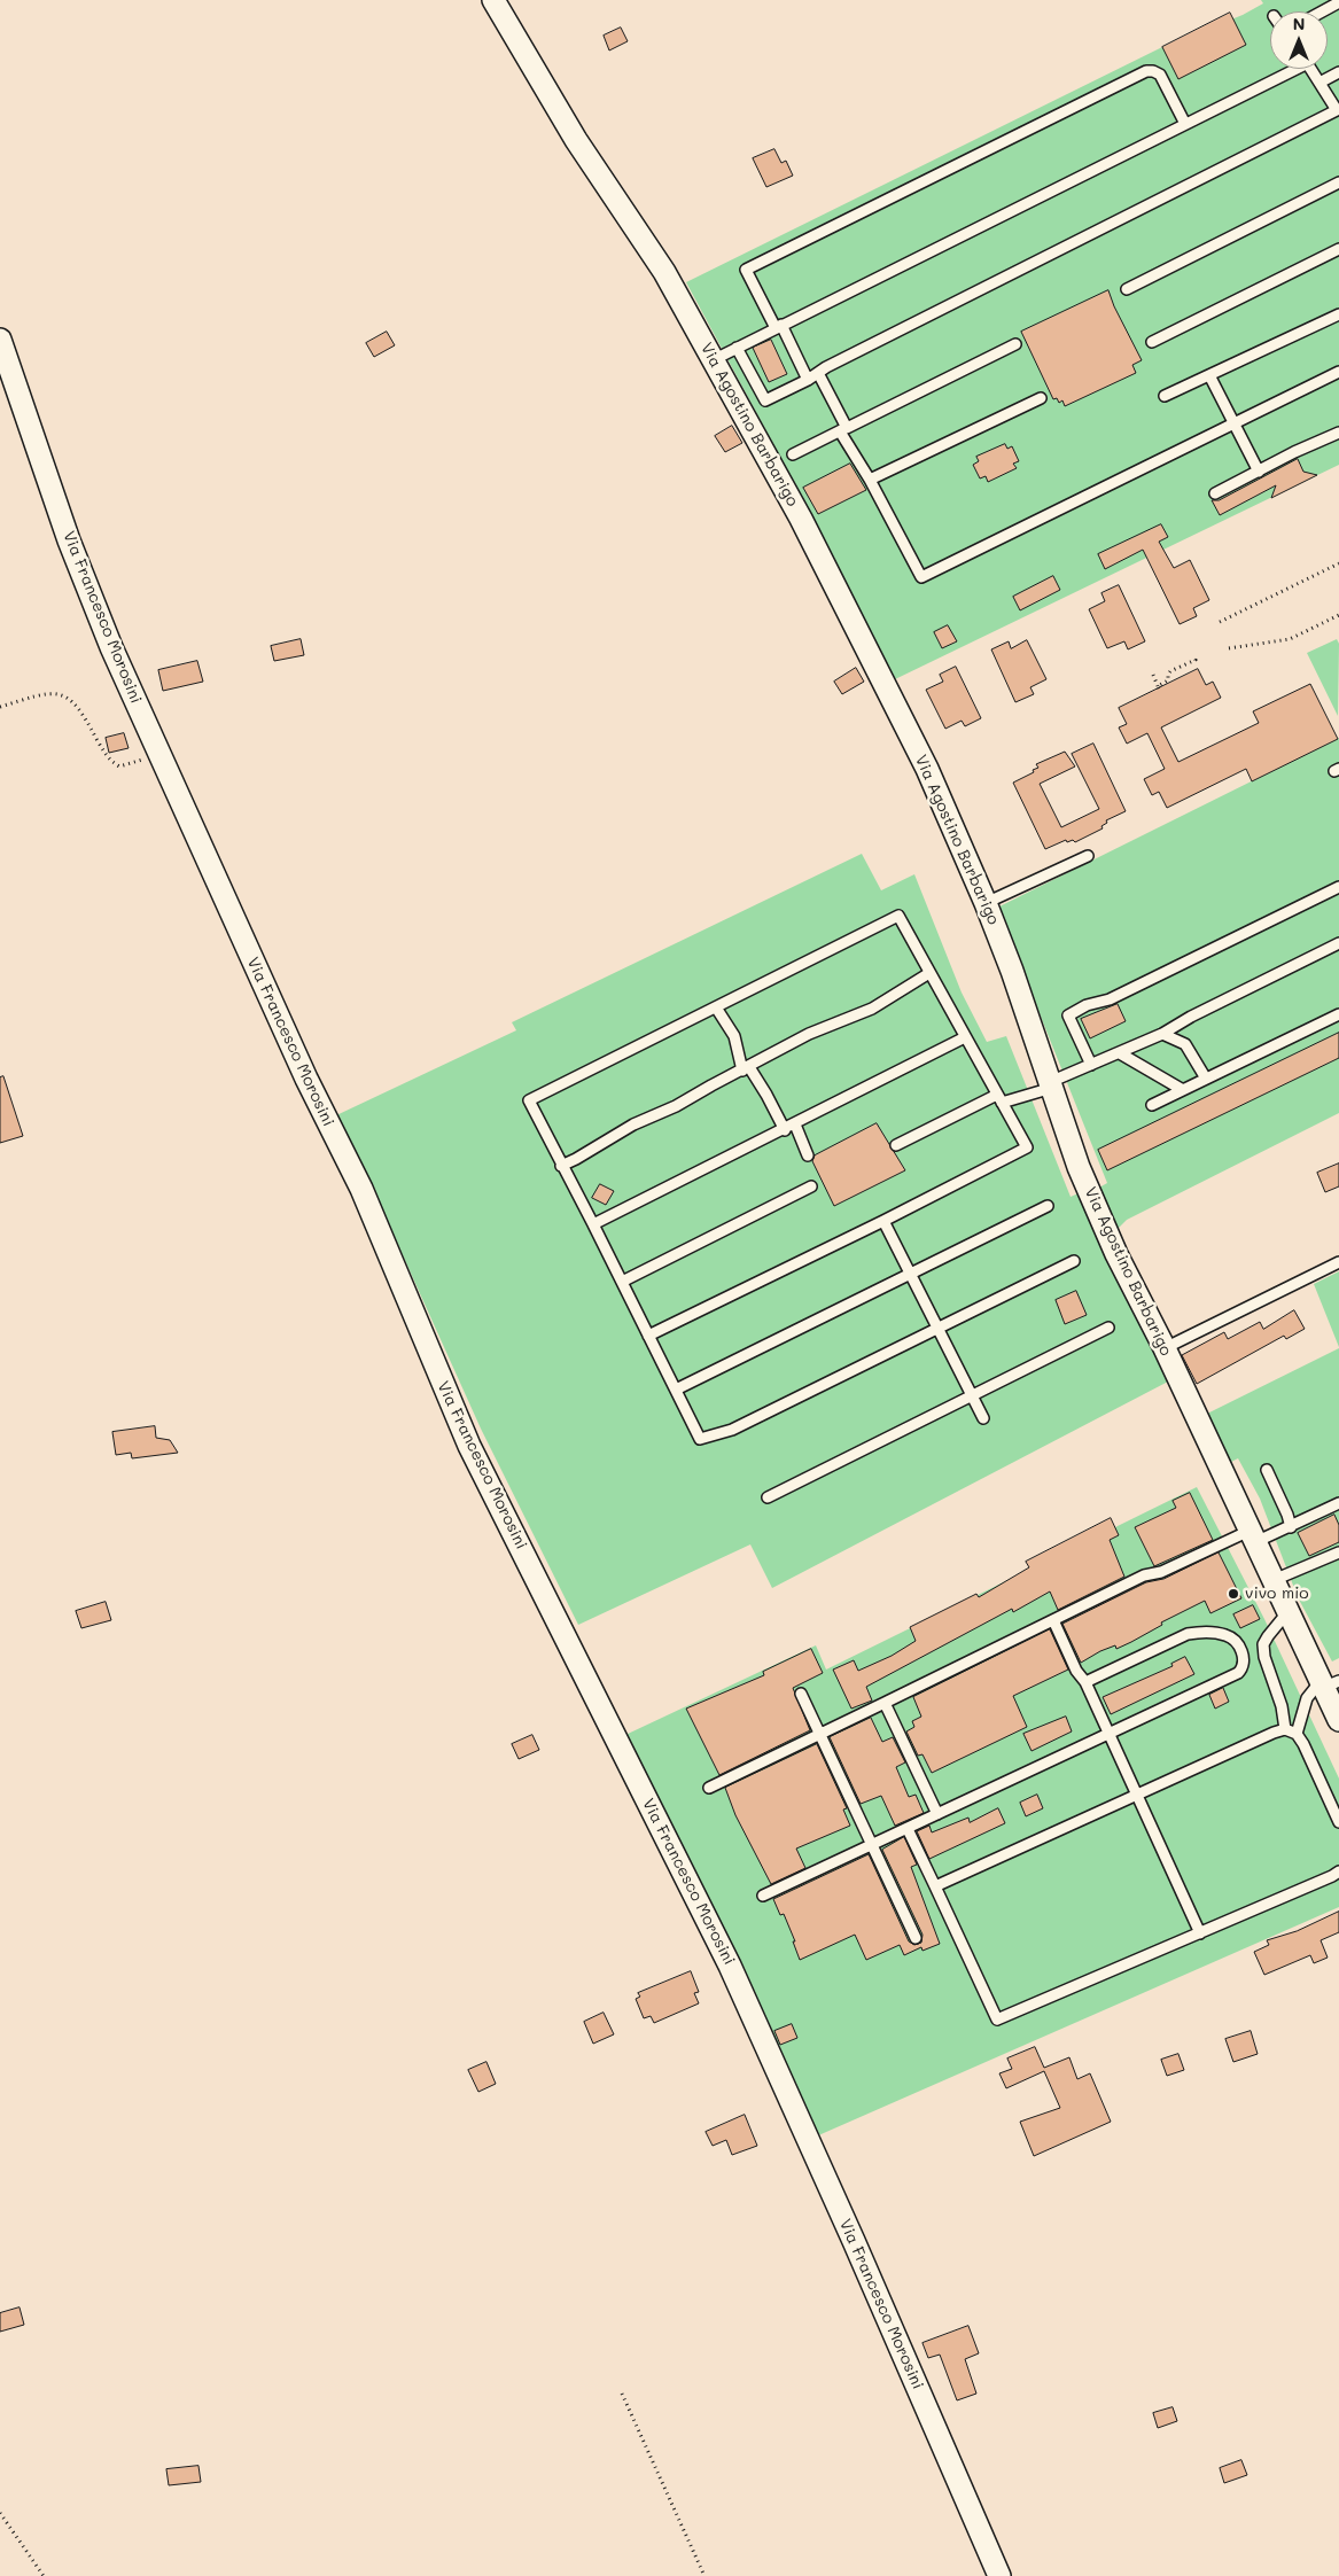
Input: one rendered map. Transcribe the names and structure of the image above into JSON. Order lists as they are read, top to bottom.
{
  "streets": {
    "street": ["Via Agostino Barbarigo", "Via Francesco Morosini"]
  },
  "places": ["vivo mio"],
  "north": "top"
}
